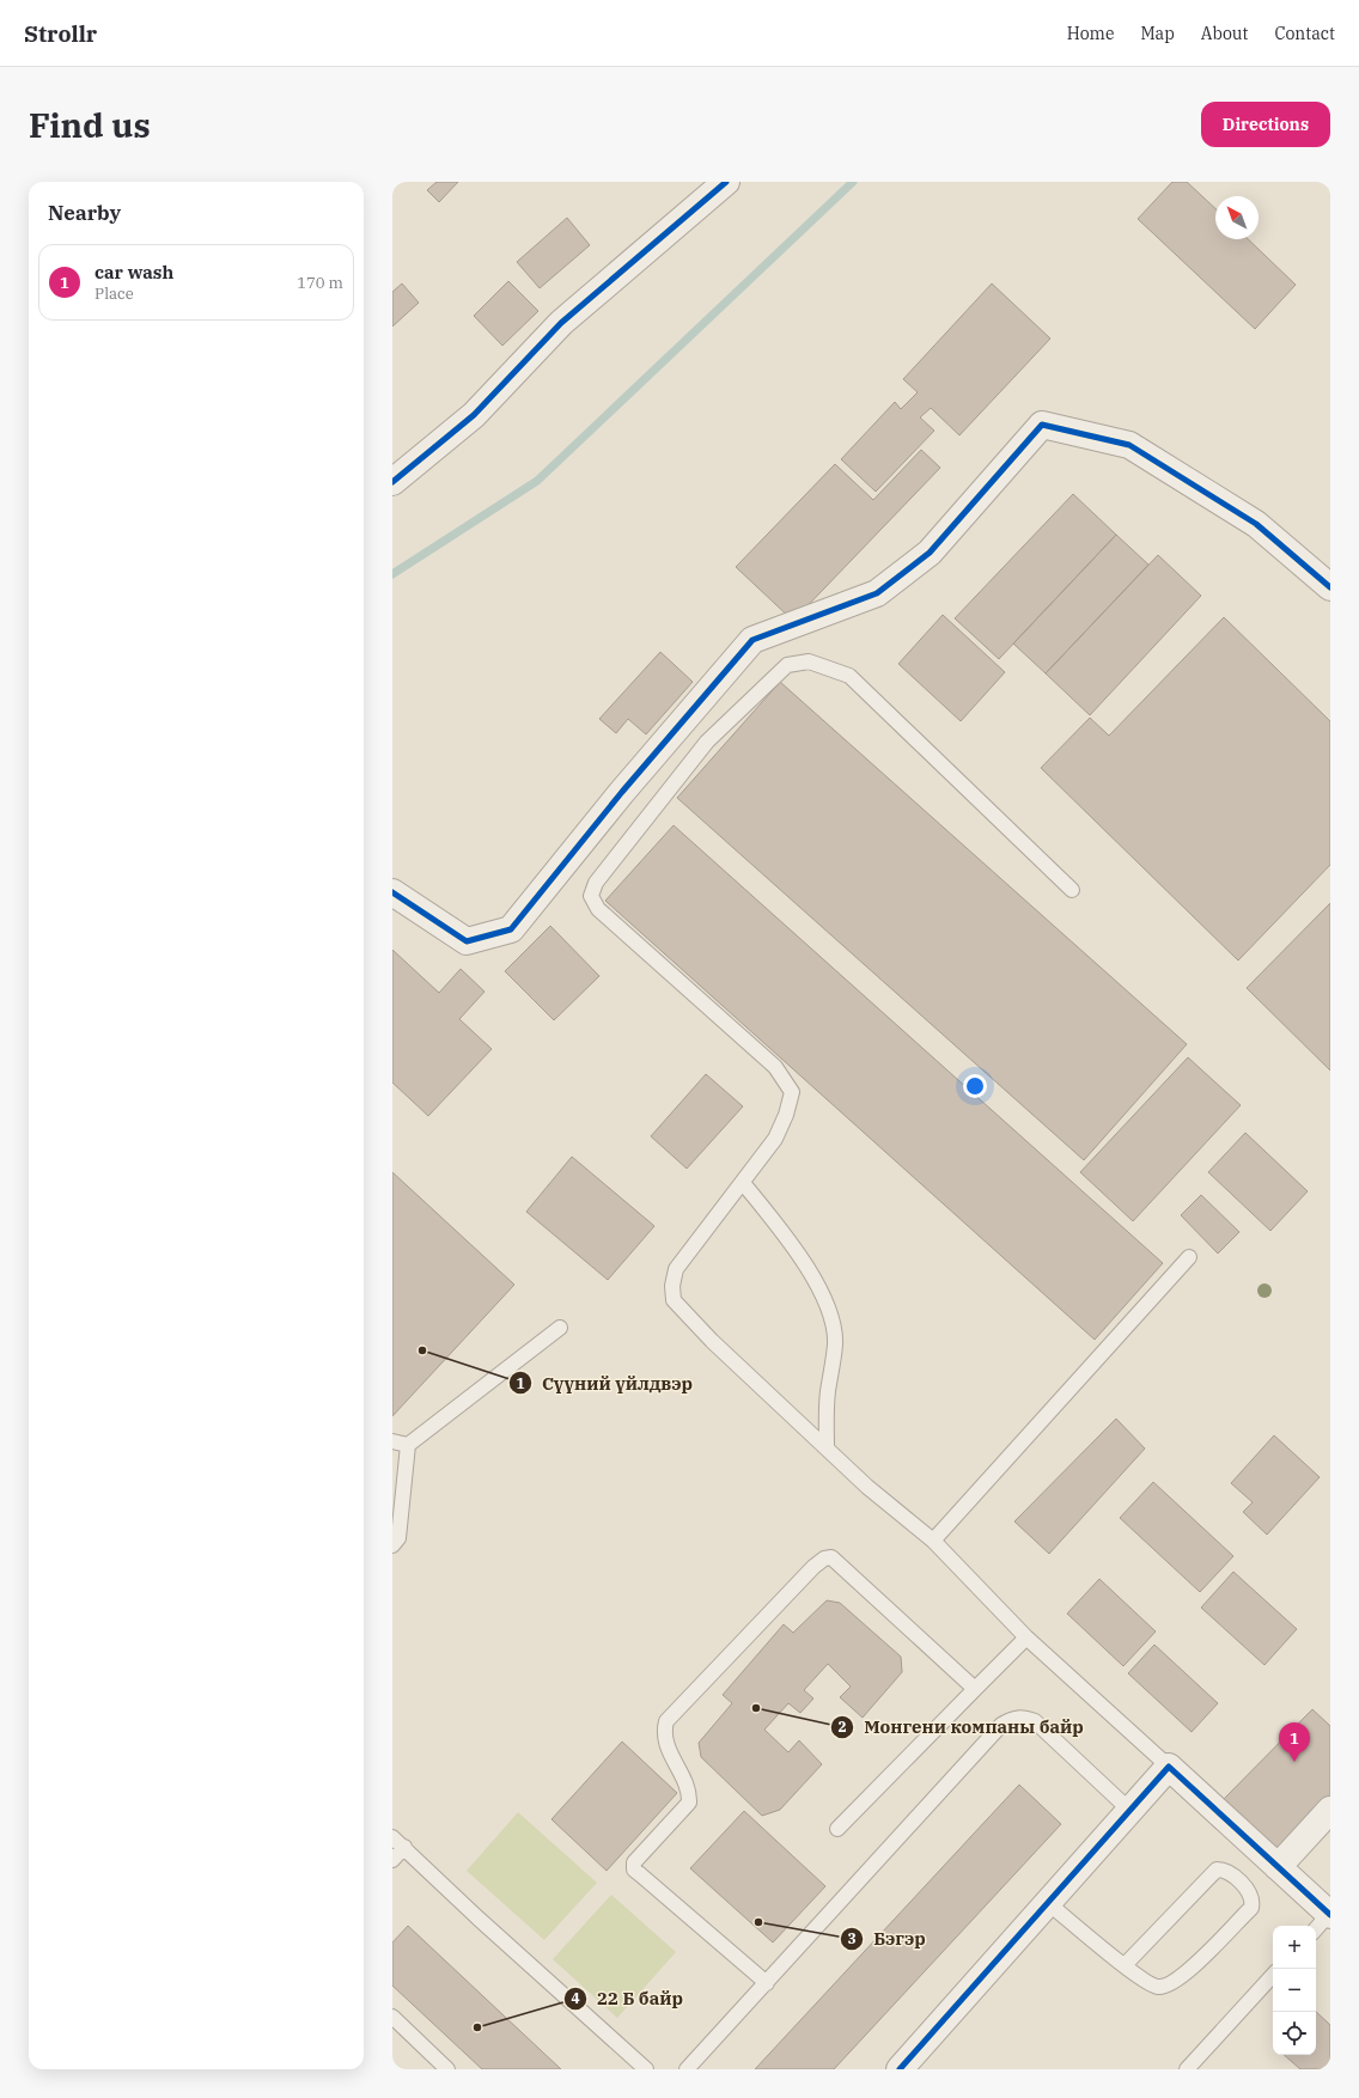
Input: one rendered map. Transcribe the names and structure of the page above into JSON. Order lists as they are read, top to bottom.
{
  "places": [
    "Сүүний үйлдвэр",
    "Монгени компаны байр",
    "Бэгэр",
    "22 Б байр"
  ],
  "north": "top left",
  "page": {
    "header": "Strollr",
    "nav": [
      "Home",
      "Map",
      "About",
      "Contact"
    ],
    "buttons": "Directions",
    "title": "Find us",
    "heading": "Nearby",
    "list": [
      {
        "mark": "1",
        "name": "car wash",
        "note": "Place",
        "value": "170 m"
      }
    ],
    "pins": "1",
    "map_buttons": ["+", "−"]
  }
}
